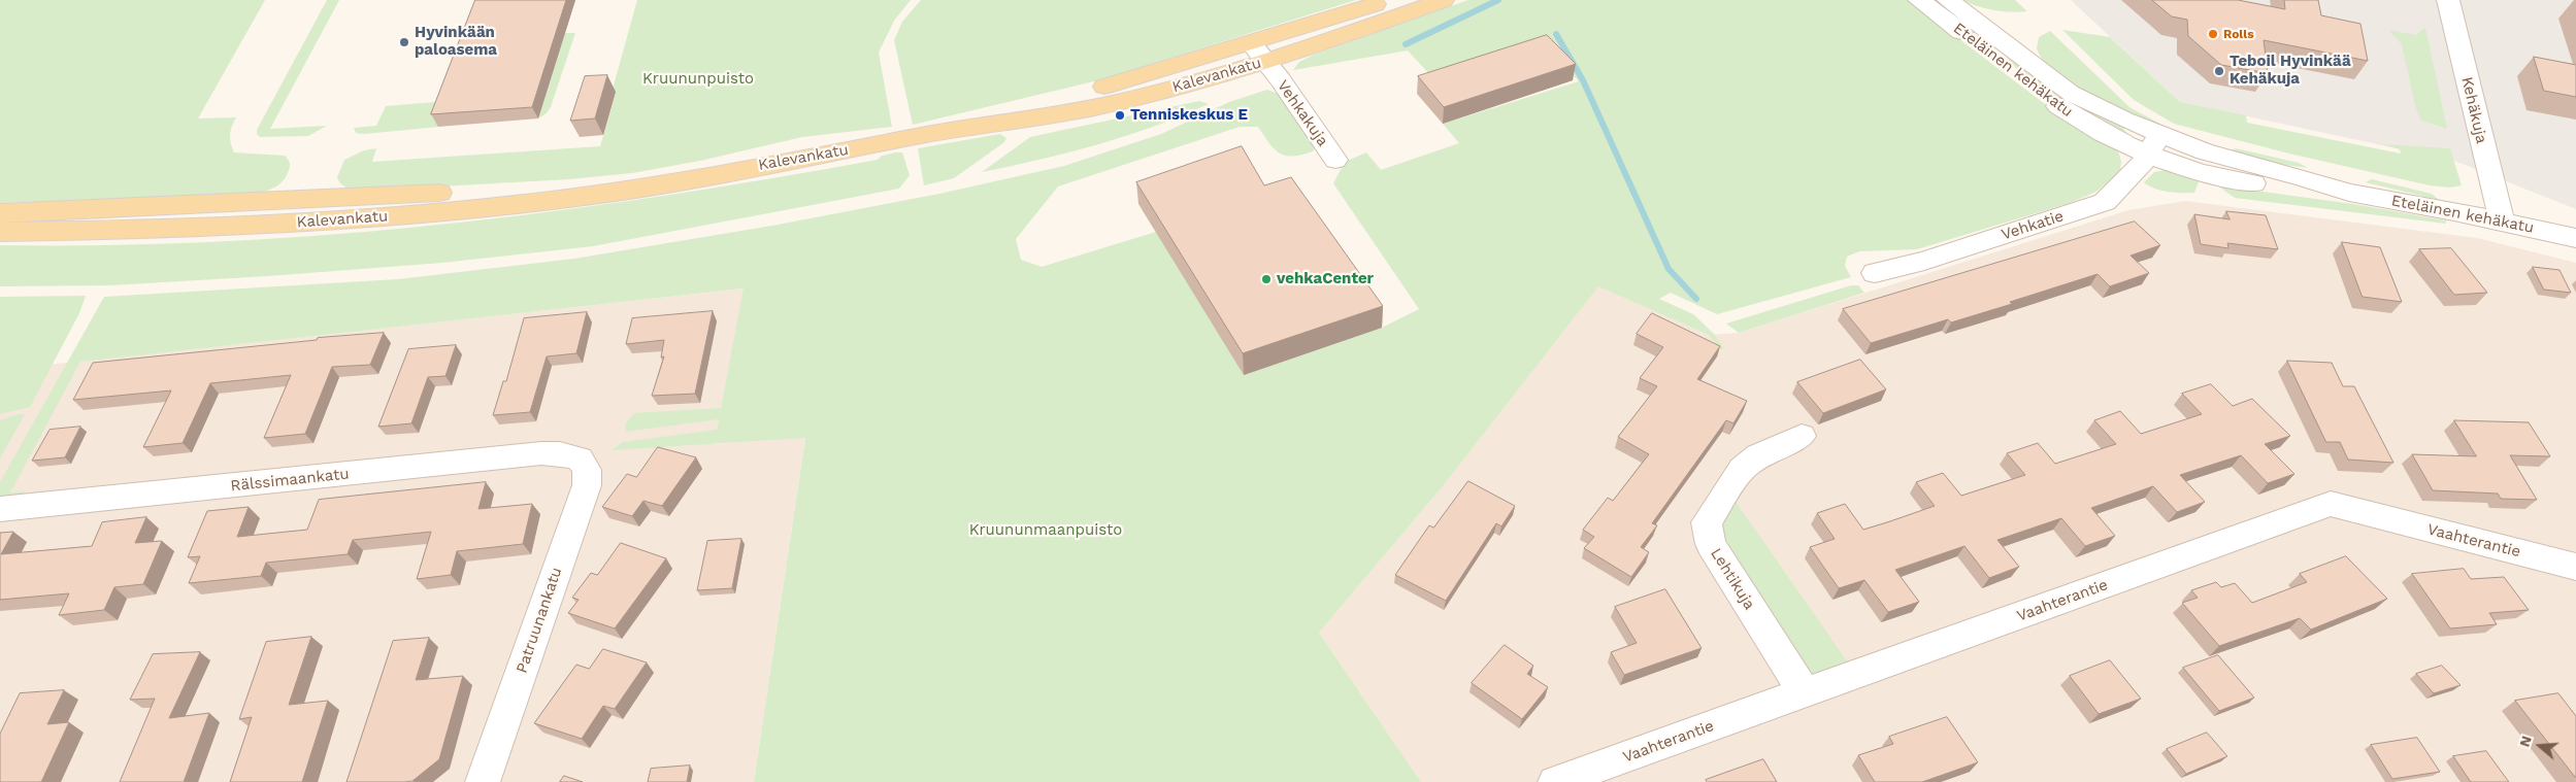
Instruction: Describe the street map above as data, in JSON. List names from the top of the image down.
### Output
{
  "streets": {
    "main road": ["Kalevankatu"],
    "street": [
      "Eteläinen kehäkatu",
      "Kehäkuja",
      "Vehkakuja",
      "Vehkatie",
      "Rälssimaankatu",
      "Vaahterantie",
      "Lehtikuja",
      "Patruunankatu"
    ]
  },
  "crossings": [
    ["Eteläinen kehäkatu", "Kehäkuja"],
    ["Eteläinen kehäkatu", "Vehkatie"],
    ["Kalevankatu", "Vehkakuja"],
    ["Rälssimaankatu", "Patruunankatu"],
    ["Vaahterantie", "Lehtikuja"]
  ],
  "parks": ["Kruununpuisto", "Kruununmaanpuisto"],
  "places": [
    "Rolls",
    "Hyvinkään paloasema",
    "Teboil Hyvinkää Kehäkuja",
    "Tenniskeskus E",
    "vehkaCenter"
  ],
  "north": "left"
}
